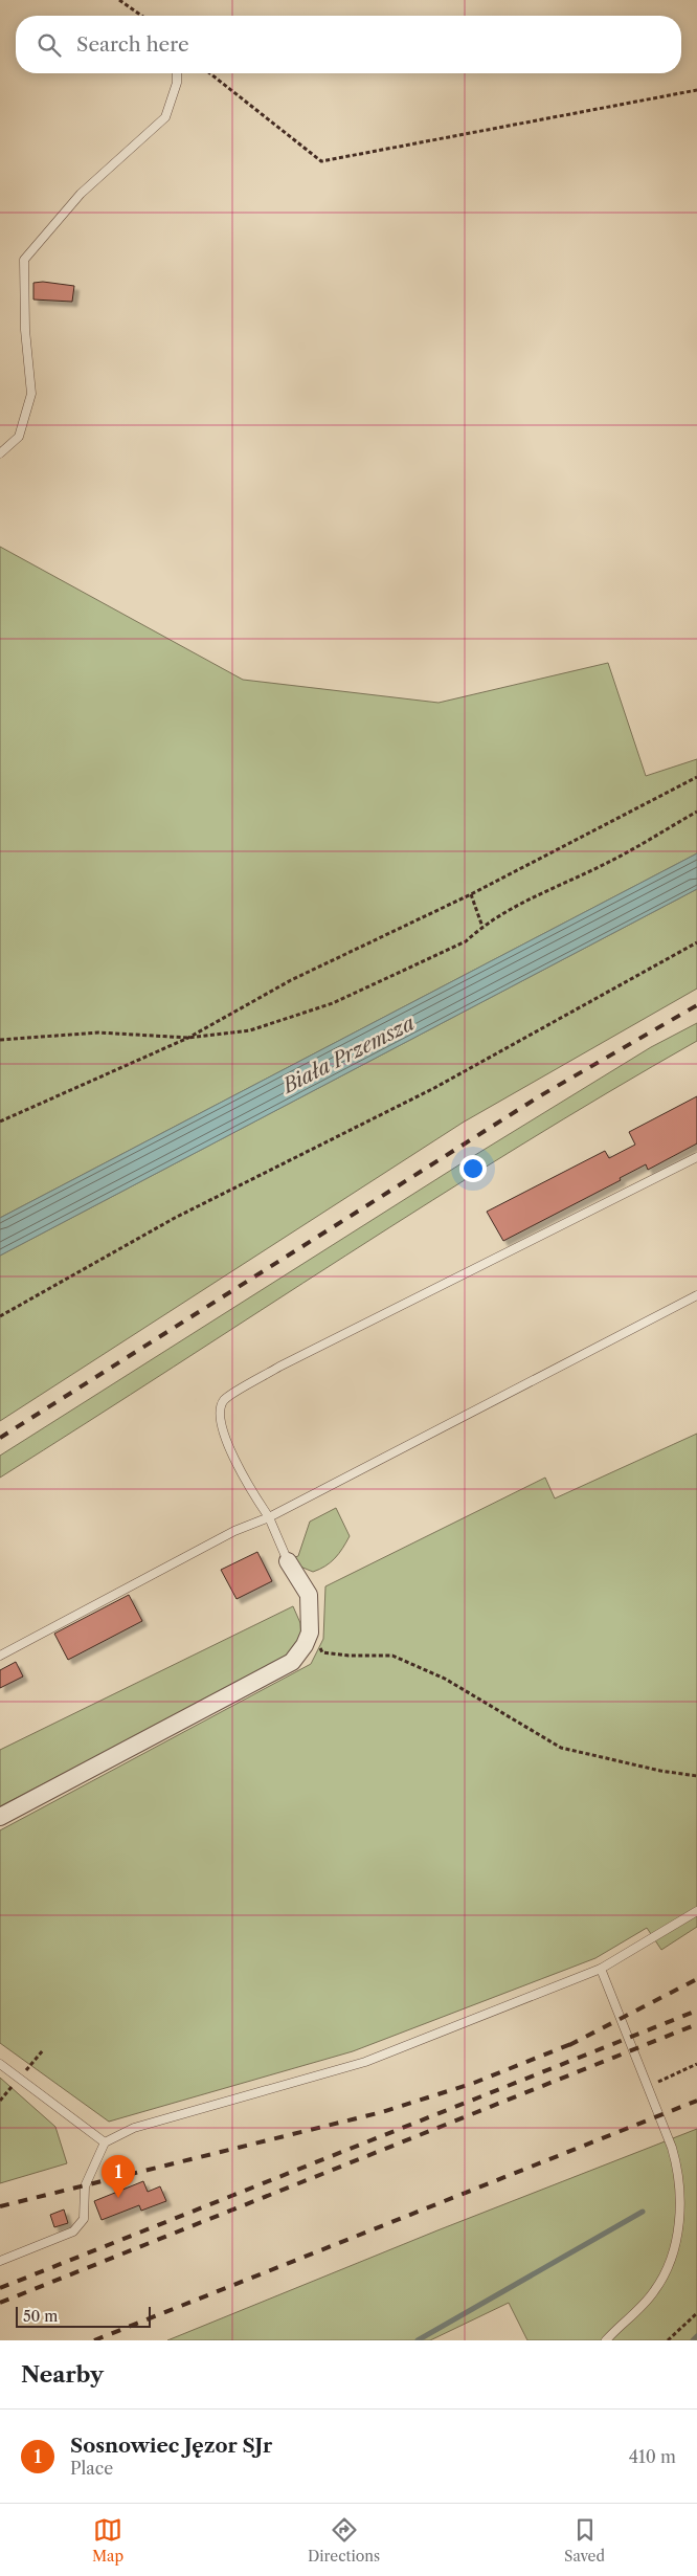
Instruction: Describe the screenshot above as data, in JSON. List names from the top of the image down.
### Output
{
  "water": ["Biała Przemsza"],
  "scale_bar": "50 m",
  "page": {
    "search": "Search here",
    "pins": "1",
    "scale": "50 m",
    "heading": "Nearby",
    "list": [
      {
        "mark": "1",
        "name": "Sosnowiec Jęzor SJr",
        "note": "Place",
        "value": "410 m"
      }
    ],
    "nav": ["Map", "Directions", "Saved"]
  }
}
